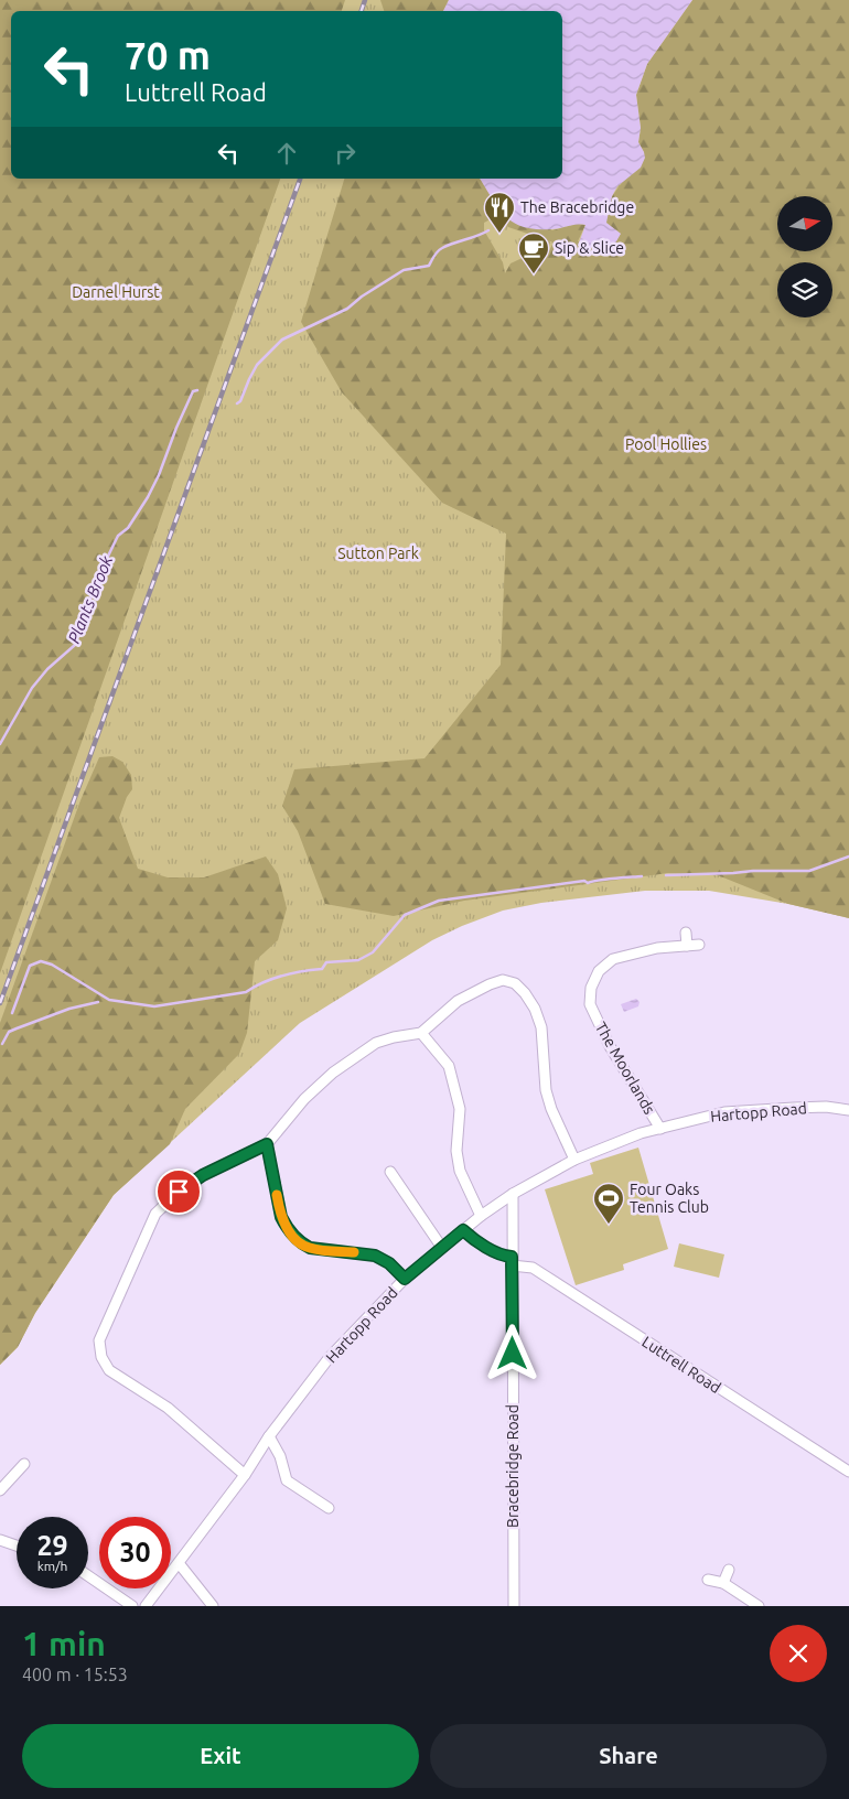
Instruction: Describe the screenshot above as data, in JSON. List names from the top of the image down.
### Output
{
  "streets": {
    "street": [
      "The Moorlands",
      "Hartopp Road",
      "Luttrell Road",
      "Bracebridge Road"
    ]
  },
  "crossings": [
    ["The Moorlands", "Hartopp Road"],
    ["Hartopp Road", "Luttrell Road"],
    ["Hartopp Road", "Bracebridge Road"],
    ["Luttrell Road", "Bracebridge Road"]
  ],
  "water": ["Plants Brook"],
  "parks": ["Darnel Hurst", "Pool Hollies", "Sutton Park"],
  "places": {
    "restaurant": ["The Bracebridge"],
    "cafe": ["Sip & Slice"],
    "sports": ["Four Oaks Tennis Club"]
  },
  "north": "right",
  "page": {
    "turn": ["70 m", "Luttrell Road"],
    "speed": "29 km/h",
    "limit": "30",
    "heading": ["1 min", "400 m · 15:53"],
    "buttons": ["Exit", "Share"]
  }
}
